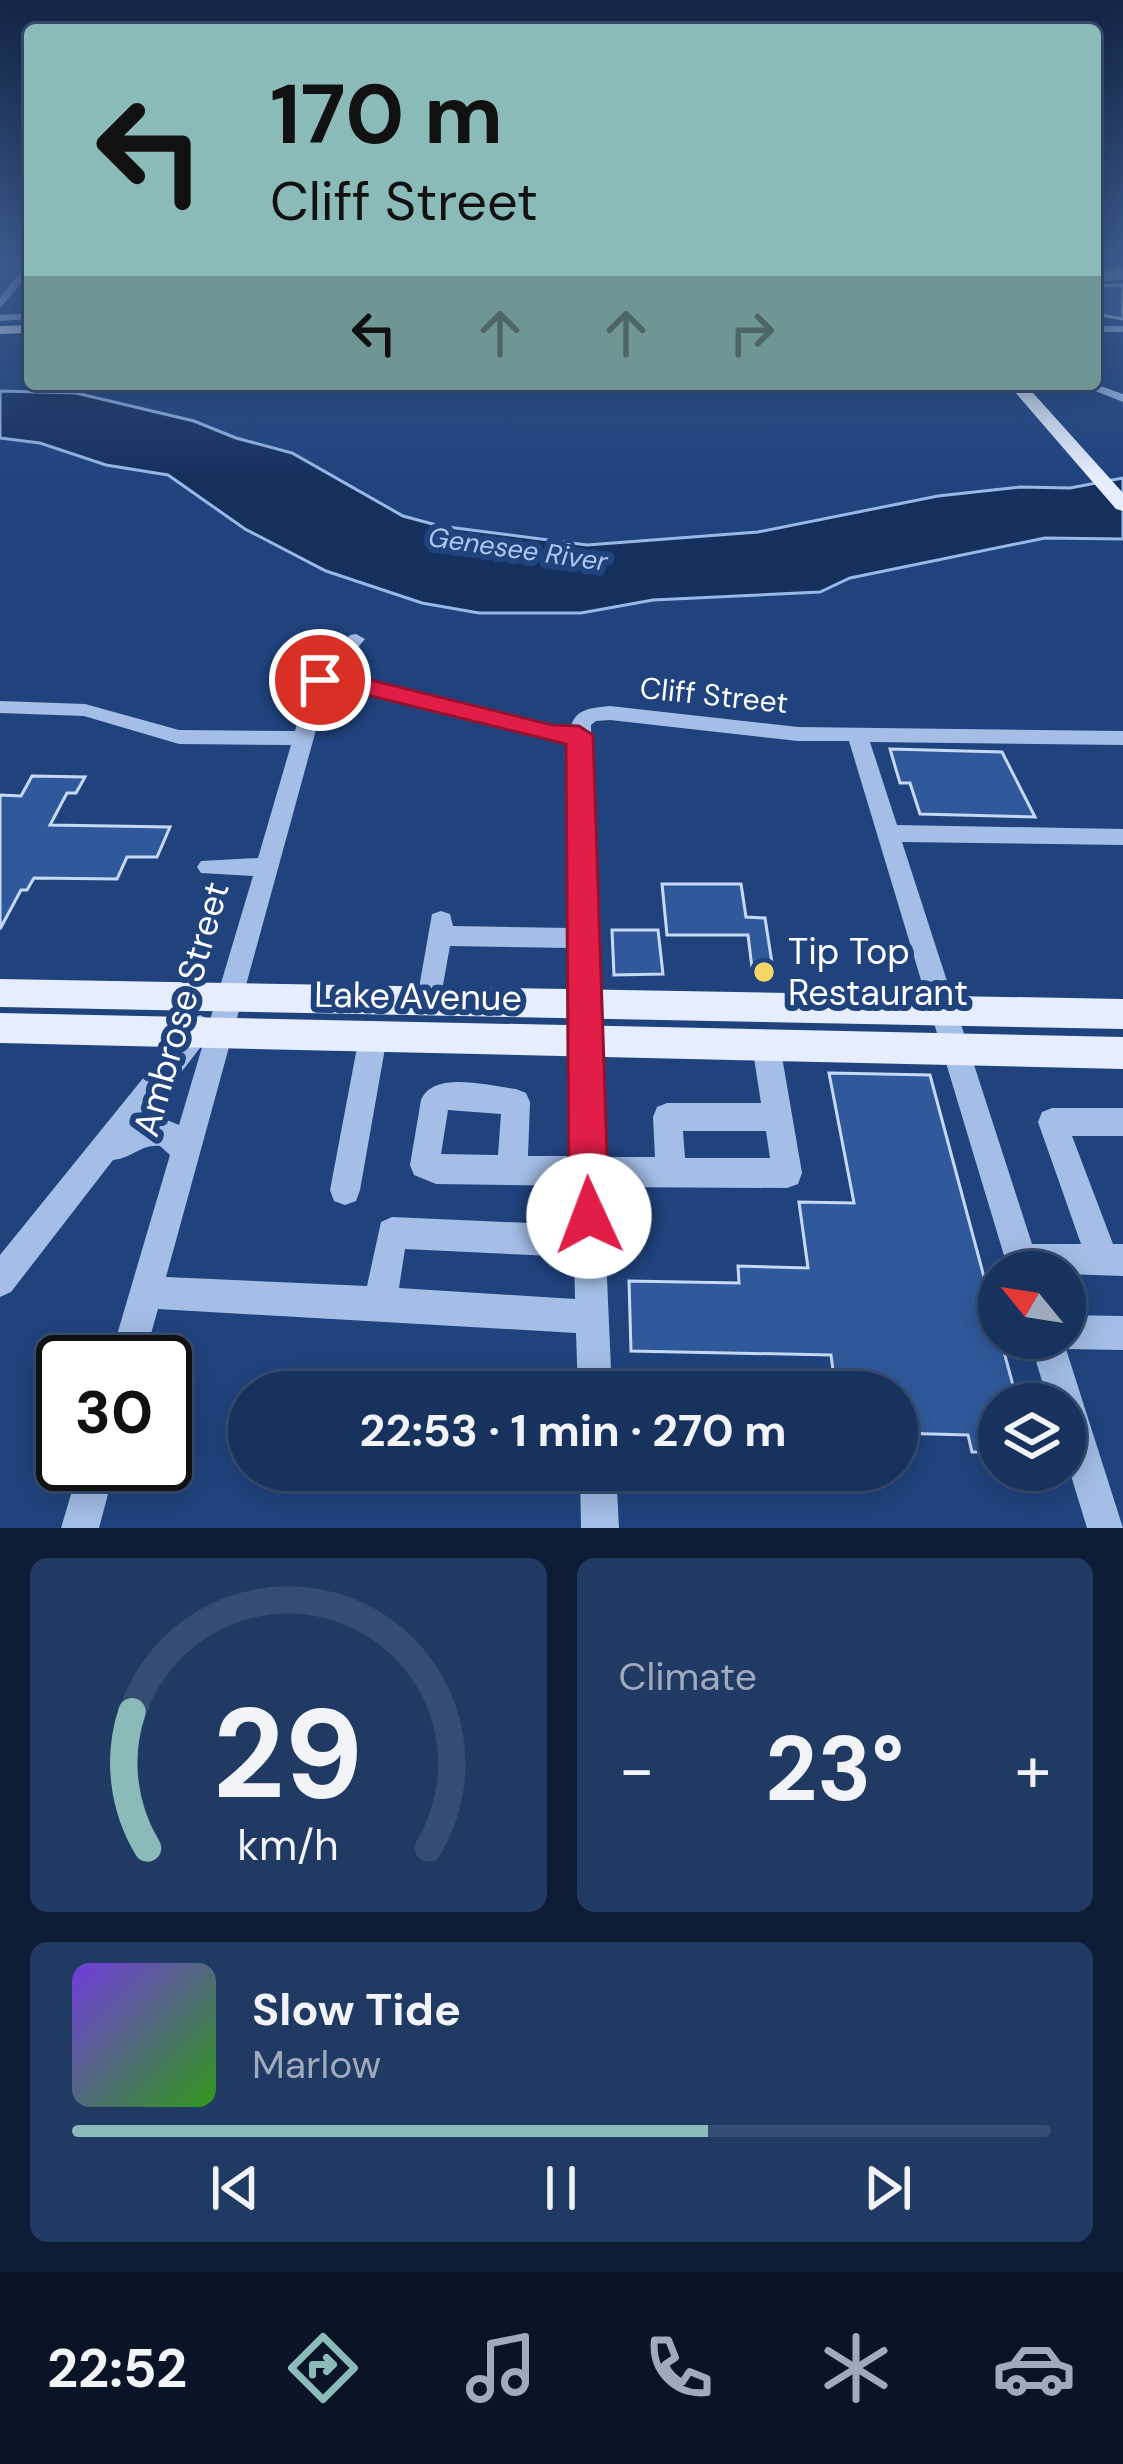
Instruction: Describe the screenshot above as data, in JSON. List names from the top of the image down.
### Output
{
  "streets": {
    "main road": ["Lake Avenue"],
    "street": ["Cliff Street", "Ambrose Street"]
  },
  "crossings": [
    ["Lake Avenue", "Ambrose Street"]
  ],
  "water": ["Genesee River"],
  "places": ["Tip Top Restaurant"],
  "north": "top left",
  "page": {
    "turn": ["170 m", "Cliff Street"],
    "limit": "30",
    "trip": "22:53 · 1 min · 270 m",
    "tile": "Climate",
    "heat": ["−", "23°", "+"],
    "song": ["Slow Tide", "Marlow"],
    "tabs": "22:52",
    "gauge": ["29", "km/h"]
  }
}
